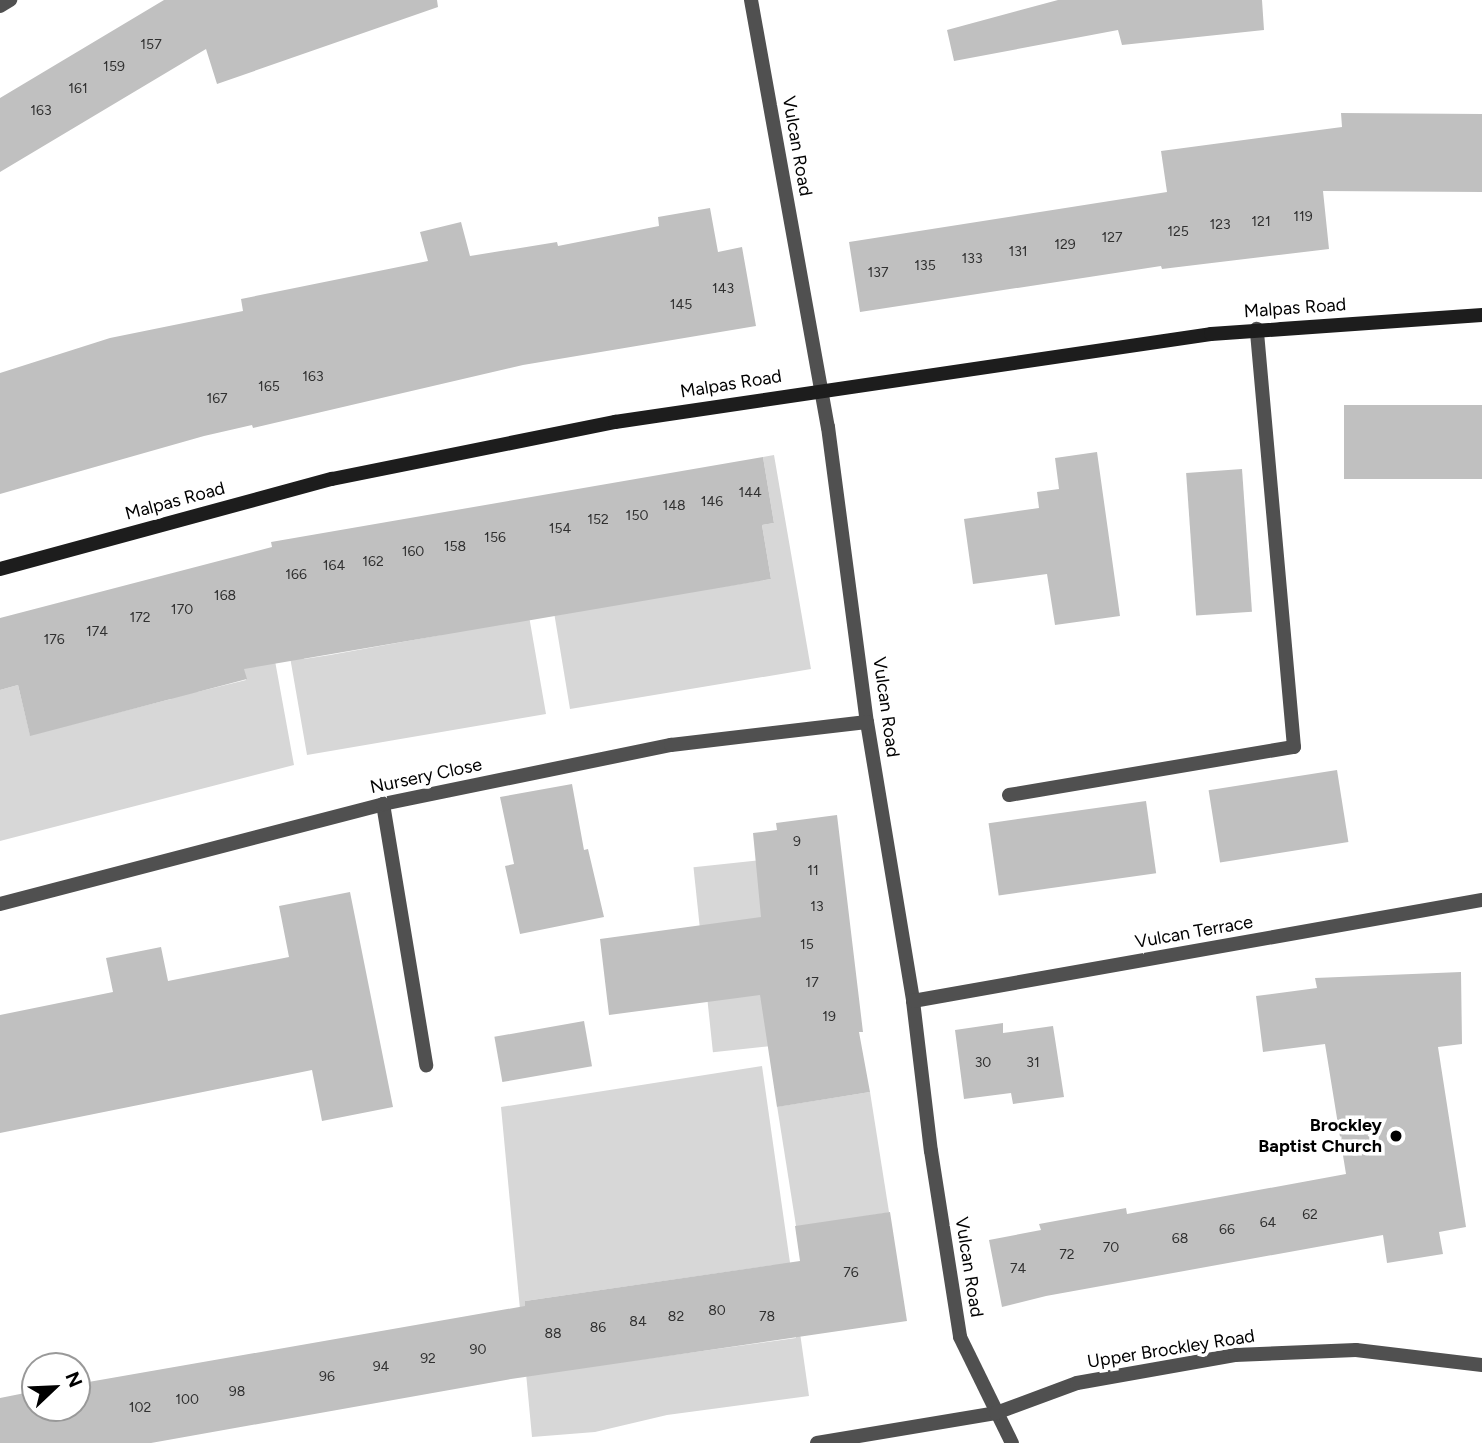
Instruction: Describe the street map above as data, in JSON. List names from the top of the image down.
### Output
{
  "streets": {
    "main road": ["Malpas Road"],
    "street": [
      "Vulcan Road",
      "Nursery Close",
      "Vulcan Terrace",
      "Upper Brockley Road"
    ]
  },
  "crossings": [
    ["Vulcan Road", "Malpas Road"],
    ["Vulcan Road", "Nursery Close"],
    ["Vulcan Road", "Vulcan Terrace"],
    ["Vulcan Road", "Upper Brockley Road"]
  ],
  "places": ["Brockley Baptist Church"],
  "house_numbers": [
    "157",
    "159",
    "161",
    "163",
    "119",
    "121",
    "123",
    "125",
    "127",
    "129",
    "131",
    "133",
    "135",
    "137",
    "143",
    "145",
    "163",
    "165",
    "167",
    "144",
    "146",
    "148",
    "150",
    "152",
    "154",
    "156",
    "158",
    "160",
    "162",
    "164",
    "166",
    "168",
    "170",
    "172",
    "174",
    "176",
    "9",
    "11",
    "13",
    "15",
    "17",
    "19",
    "30",
    "31",
    "62",
    "64",
    "66",
    "68",
    "70",
    "72",
    "74",
    "76",
    "80",
    "82",
    "78",
    "84",
    "86",
    "88",
    "90",
    "92",
    "94",
    "96",
    "98",
    "100",
    "102"
  ],
  "north": "top right"
}
